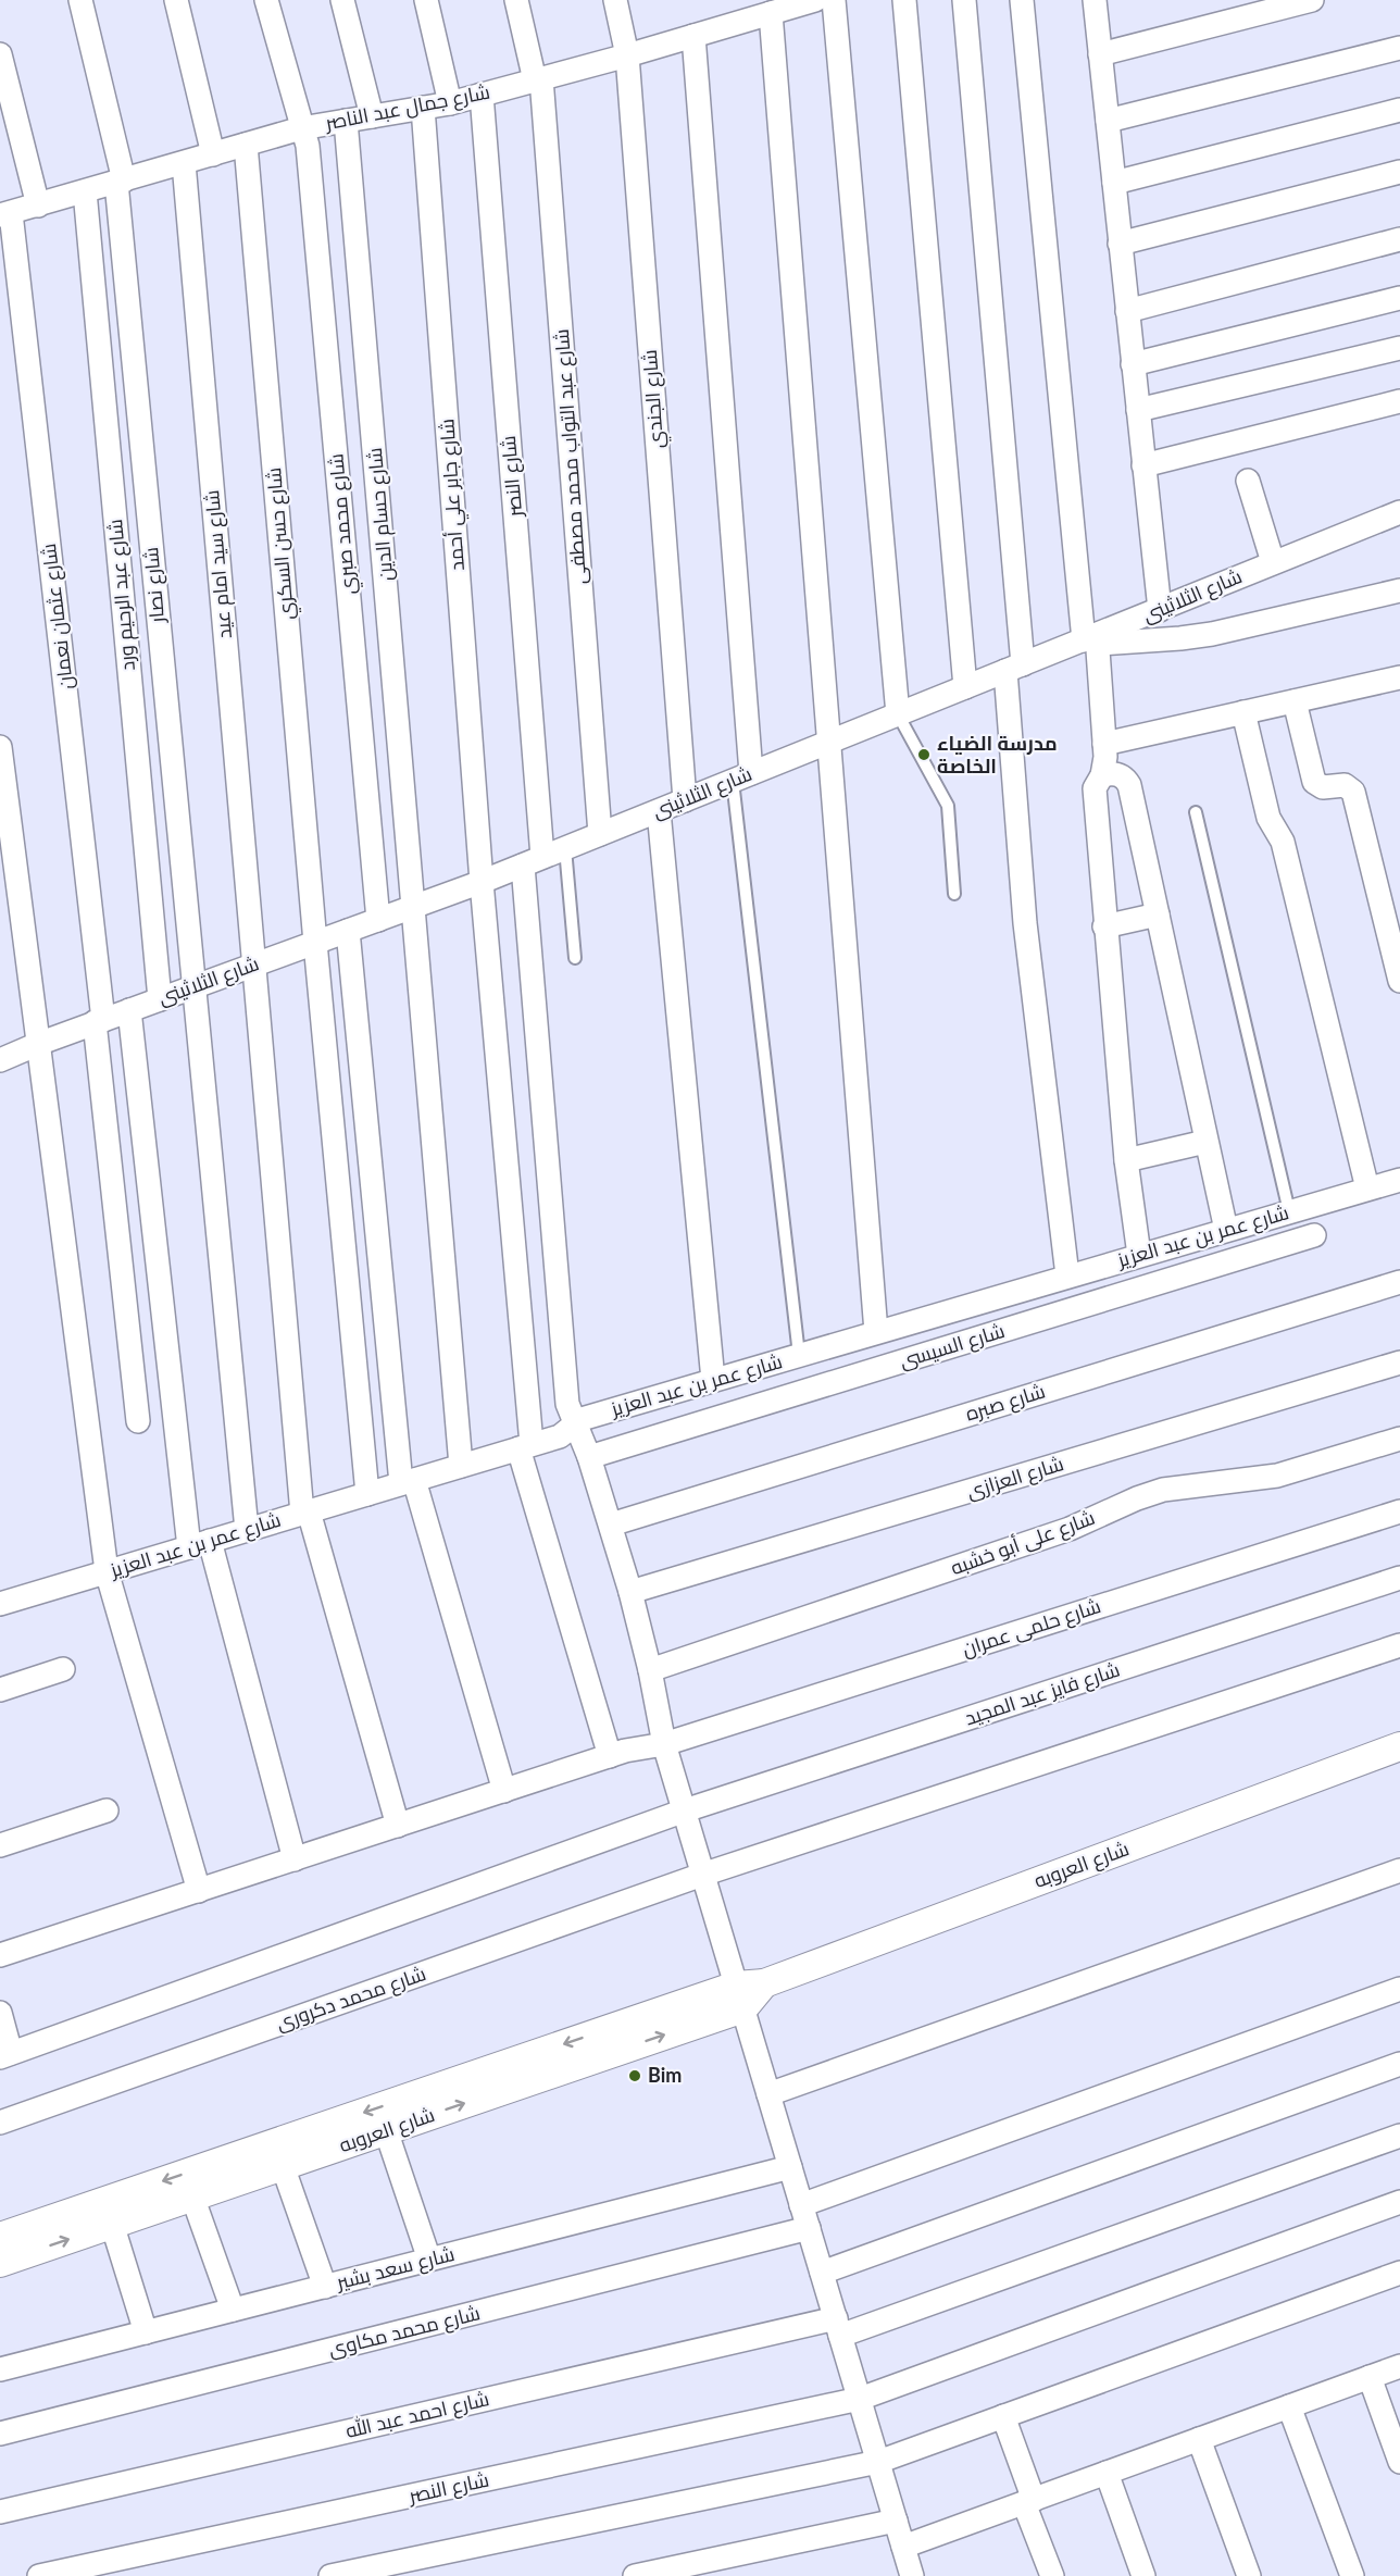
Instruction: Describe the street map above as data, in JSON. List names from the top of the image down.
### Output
{
  "streets": {
    "street": [
      "شارع جمال عبد الناصر",
      "شارع الجندي",
      "شارع عبد التواب محمد مصطفى",
      "شارع النصر",
      "شارع جابر علي أحمد",
      "شارع حسام الدين",
      "شارع محمد صبري",
      "شارع حسن السكري",
      "شارع سيد امام عيد",
      "شارع نصار",
      "شارع عبد الرحيم ورد",
      "شارع الثلاثينى",
      "شارع عثمان نعمان",
      "شارع عمر بن عبد العزيز",
      "شارع السيسى",
      "شارع صبره",
      "شارع العزازى",
      "شارع على أبو خشبه",
      "شارع حلمى عمران",
      "شارع فايز عبد المجيد",
      "شارع العروبه",
      "شارع محمد دكرورى",
      "شارع سعد بشير",
      "شارع محمد مكاوى",
      "شارع احمد عبد الله"
    ]
  },
  "crossings": [
    ["شارع جمال عبد الناصر", "شارع الجندي"],
    ["شارع جمال عبد الناصر", "شارع عبد التواب محمد مصطفى"],
    ["شارع جمال عبد الناصر", "شارع النصر"],
    ["شارع جمال عبد الناصر", "شارع جابر علي أحمد"],
    ["شارع جمال عبد الناصر", "شارع حسام الدين"],
    ["شارع جمال عبد الناصر", "شارع محمد صبري"],
    ["شارع جمال عبد الناصر", "شارع حسن السكري"],
    ["شارع جمال عبد الناصر", "شارع سيد امام عيد"],
    ["شارع جمال عبد الناصر", "شارع نصار"],
    ["شارع جمال عبد الناصر", "شارع عبد الرحيم ورد"],
    ["شارع جمال عبد الناصر", "شارع عثمان نعمان"],
    ["شارع الجندي", "شارع الثلاثينى"],
    ["شارع عبد التواب محمد مصطفى", "شارع الثلاثينى"],
    ["شارع النصر", "شارع الثلاثينى"],
    ["شارع النصر", "شارع عمر بن عبد العزيز"],
    ["شارع النصر", "شارع السيسى"],
    ["شارع النصر", "شارع صبره"],
    ["شارع النصر", "شارع العزازى"],
    ["شارع النصر", "شارع على أبو خشبه"],
    ["شارع النصر", "شارع حلمى عمران"],
    ["شارع النصر", "شارع فايز عبد المجيد"],
    ["شارع النصر", "شارع العروبه"],
    ["شارع النصر", "شارع محمد دكرورى"],
    ["شارع النصر", "شارع سعد بشير"],
    ["شارع النصر", "شارع محمد مكاوى"],
    ["شارع النصر", "شارع احمد عبد الله"],
    ["شارع جابر علي أحمد", "شارع الثلاثينى"],
    ["شارع جابر علي أحمد", "شارع عمر بن عبد العزيز"],
    ["شارع جابر علي أحمد", "شارع حلمى عمران"],
    ["شارع حسام الدين", "شارع الثلاثينى"],
    ["شارع حسام الدين", "شارع عمر بن عبد العزيز"],
    ["شارع محمد صبري", "شارع الثلاثينى"],
    ["شارع حسن السكري", "شارع الثلاثينى"],
    ["شارع حسن السكري", "شارع عمر بن عبد العزيز"],
    ["شارع سيد امام عيد", "شارع الثلاثينى"],
    ["شارع سيد امام عيد", "شارع عمر بن عبد العزيز"],
    ["شارع سيد امام عيد", "شارع حلمى عمران"],
    ["شارع نصار", "شارع الثلاثينى"],
    ["شارع نصار", "شارع عمر بن عبد العزيز"],
    ["شارع عبد الرحيم ورد", "شارع الثلاثينى"],
    ["شارع الثلاثينى", "شارع عثمان نعمان"]
  ],
  "places": ["مدرسة الضياء الخاصة", "Bim"]
}
